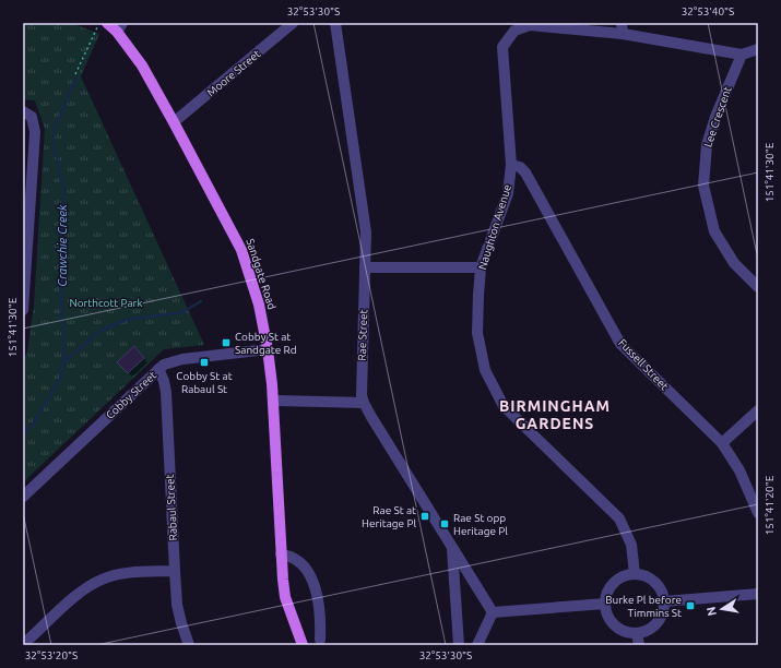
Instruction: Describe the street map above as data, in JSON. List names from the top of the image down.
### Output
{
  "streets": {
    "main road": ["Sandgate Road"],
    "street": [
      "Moore Street",
      "Lee Crescent",
      "Naughton Avenue",
      "Rae Street",
      "Fussell Street",
      "Cobby Street",
      "Rabaul Street"
    ]
  },
  "crossings": [
    ["Moore Street", "Sandgate Road"],
    ["Lee Crescent", "Naughton Avenue"],
    ["Naughton Avenue", "Fussell Street"],
    ["Sandgate Road", "Cobby Street"],
    ["Cobby Street", "Rabaul Street"]
  ],
  "districts": ["BIRMINGHAM GARDENS"],
  "water": ["Crawchie Creek"],
  "parks": ["Northcott Park"],
  "places": {
    "transit": [
      "Cobby St at Sandgate Rd",
      "Cobby St at Rabaul St",
      "Rae St at Heritage Pl",
      "Rae St opp Heritage Pl",
      "Burke Pl before Timmins St"
    ]
  },
  "north": "left",
  "coordinates": [
    "32°53'30\"S",
    "32°53'40\"S",
    "151°41'30\"E",
    "151°41'20\"E",
    "32°53'20\"S"
  ]
}
